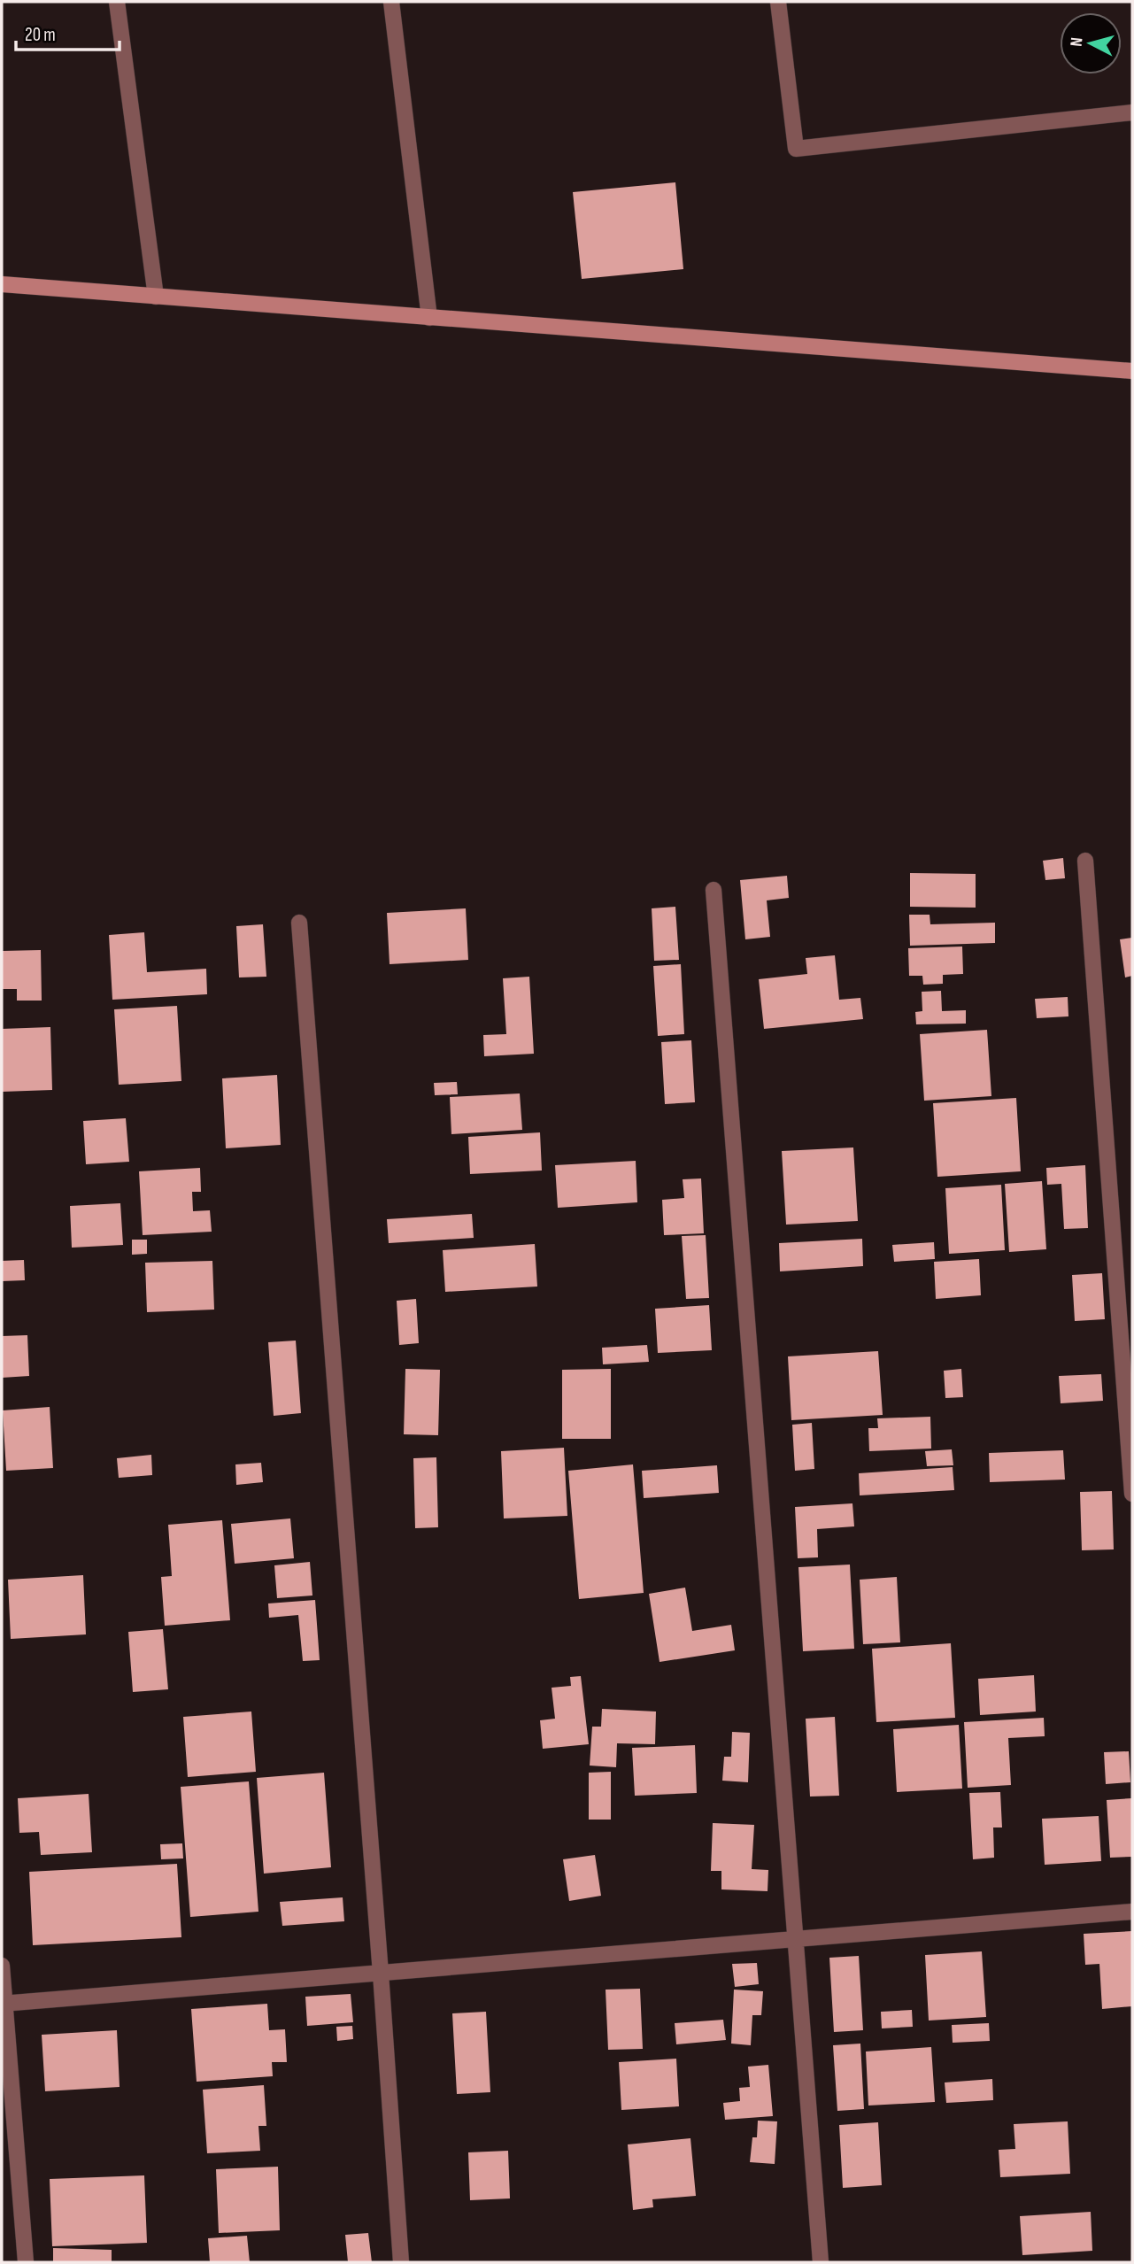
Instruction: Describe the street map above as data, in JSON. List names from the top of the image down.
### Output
{
  "scale_bar": "20 m",
  "north": "left"
}
